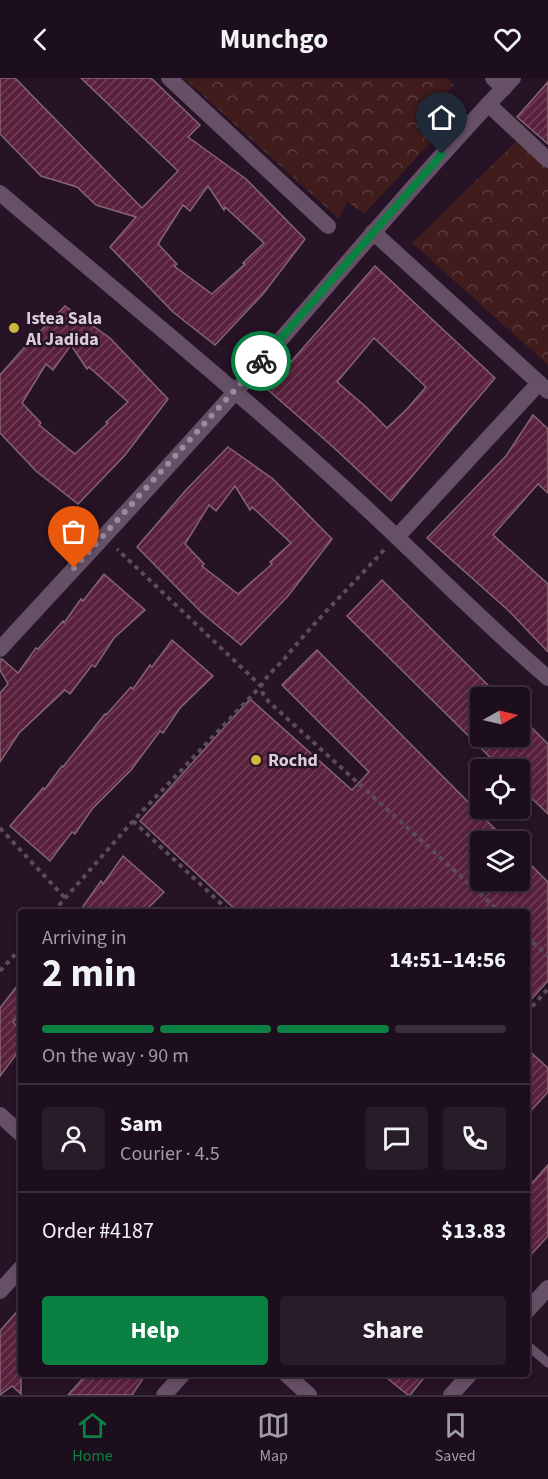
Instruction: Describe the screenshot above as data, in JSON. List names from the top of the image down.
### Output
{
  "places": ["Istea Sala Al Jadida", "Rochd"],
  "north": "right",
  "page": {
    "header": "Munchgo",
    "heading": ["2 min", "Arriving in", "14:51–14:56"],
    "panel": [
      "Sam",
      "Courier · 4.5",
      "Order #4187",
      "$13.83"
    ],
    "bar": "On the way · 90 m",
    "buttons": ["Help", "Share"],
    "tabs": ["Home", "Map", "Saved"]
  }
}
